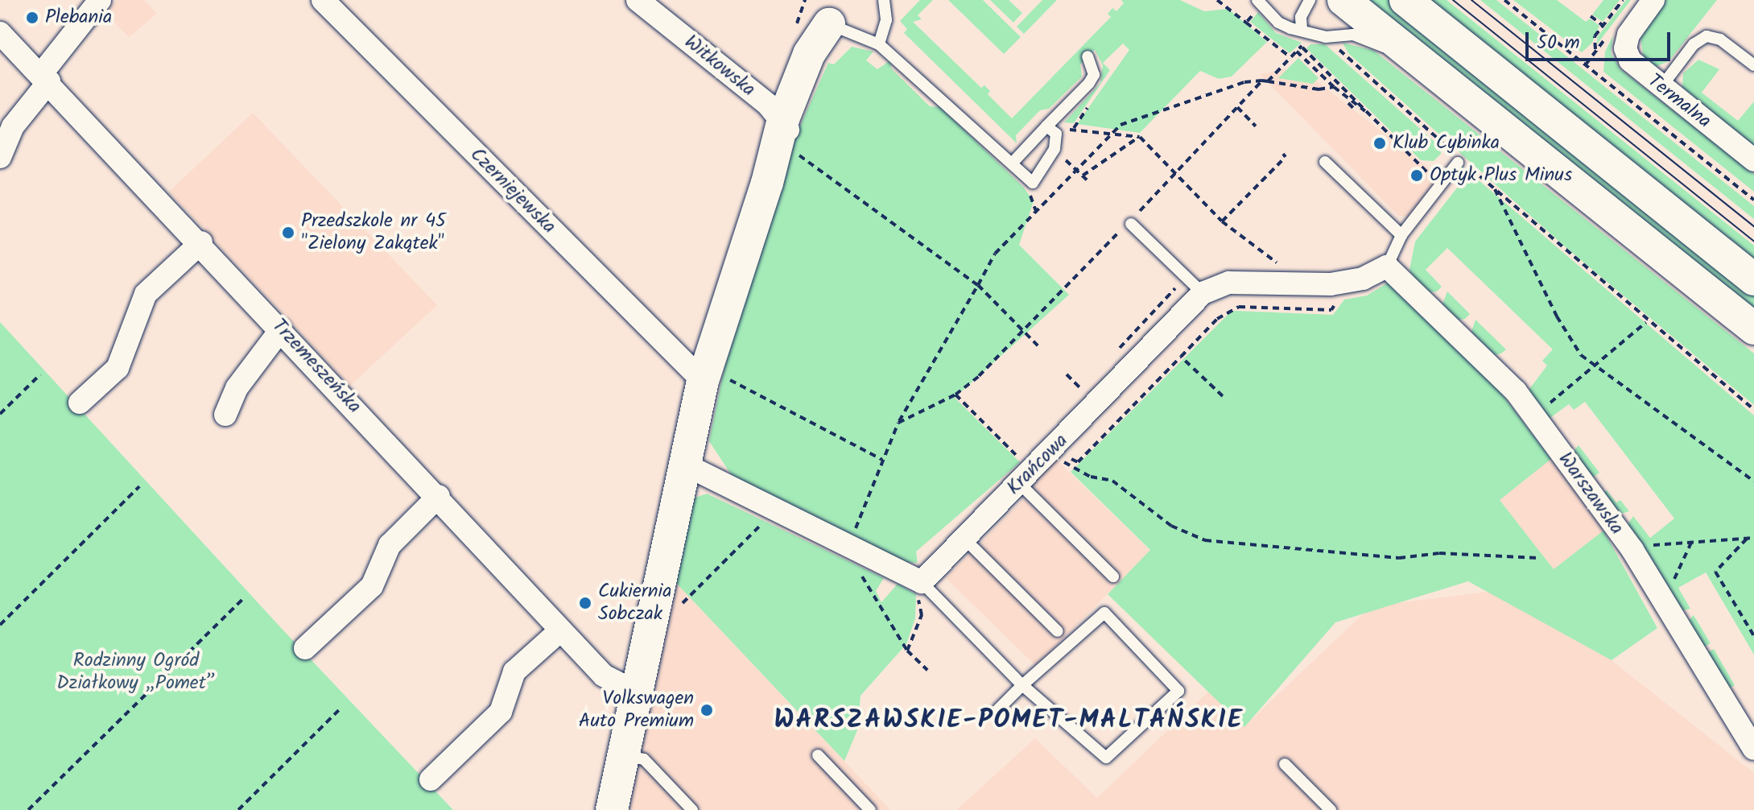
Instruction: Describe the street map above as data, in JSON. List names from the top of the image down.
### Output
{
  "streets": {
    "street": [
      "Witkowska",
      "Termalna",
      "Czerniejewska",
      "Trzemeszeńska",
      "Krańcowa",
      "Warszawska"
    ]
  },
  "crossings": [
    ["Krańcowa", "Warszawska"]
  ],
  "districts": ["WARSZAWSKIE-POMET-MALTAŃSKIE"],
  "parks": ["Rodzinny Ogród Działkowy „Pomet”"],
  "places": [
    "Plebania",
    "Klub Cybinka",
    "Optyk Plus Minus",
    "Przedszkole nr 45 \"Zielony Zakątek\"",
    "Cukiernia Sobczak",
    "Volkswagen Auto Premium"
  ],
  "scale_bar": "50 m"
}
